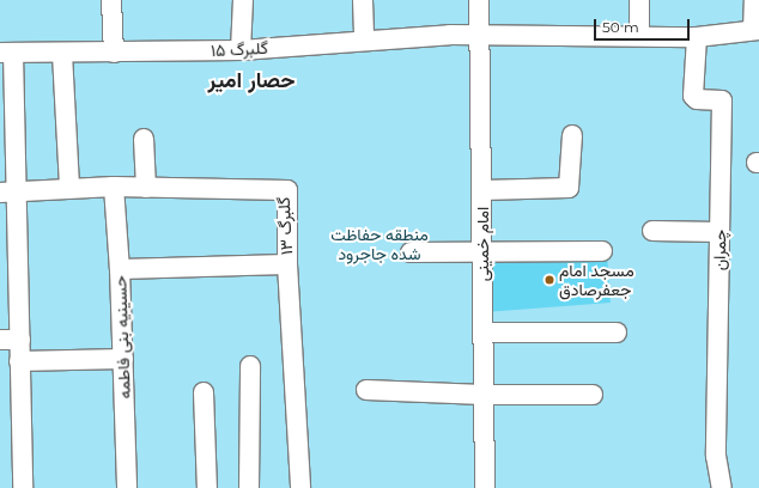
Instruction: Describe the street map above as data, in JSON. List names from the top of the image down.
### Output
{
  "streets": {
    "street": [
      "گلبرگ ۱۵",
      "گلبرگ ۱۳",
      "امام خمینی",
      "چمران",
      "حسینیه بنی فاطمه"
    ]
  },
  "crossings": [
    ["گلبرگ ۱۵", "امام خمینی"],
    ["گلبرگ ۱۵", "چمران"],
    ["گلبرگ ۱۳", "حسینیه بنی فاطمه"]
  ],
  "districts": ["حصار امیر"],
  "parks": ["منطقه حفاظت شده جاجرود"],
  "places": ["مسجد امام جعفرصادق"],
  "scale_bar": "50 m"
}
